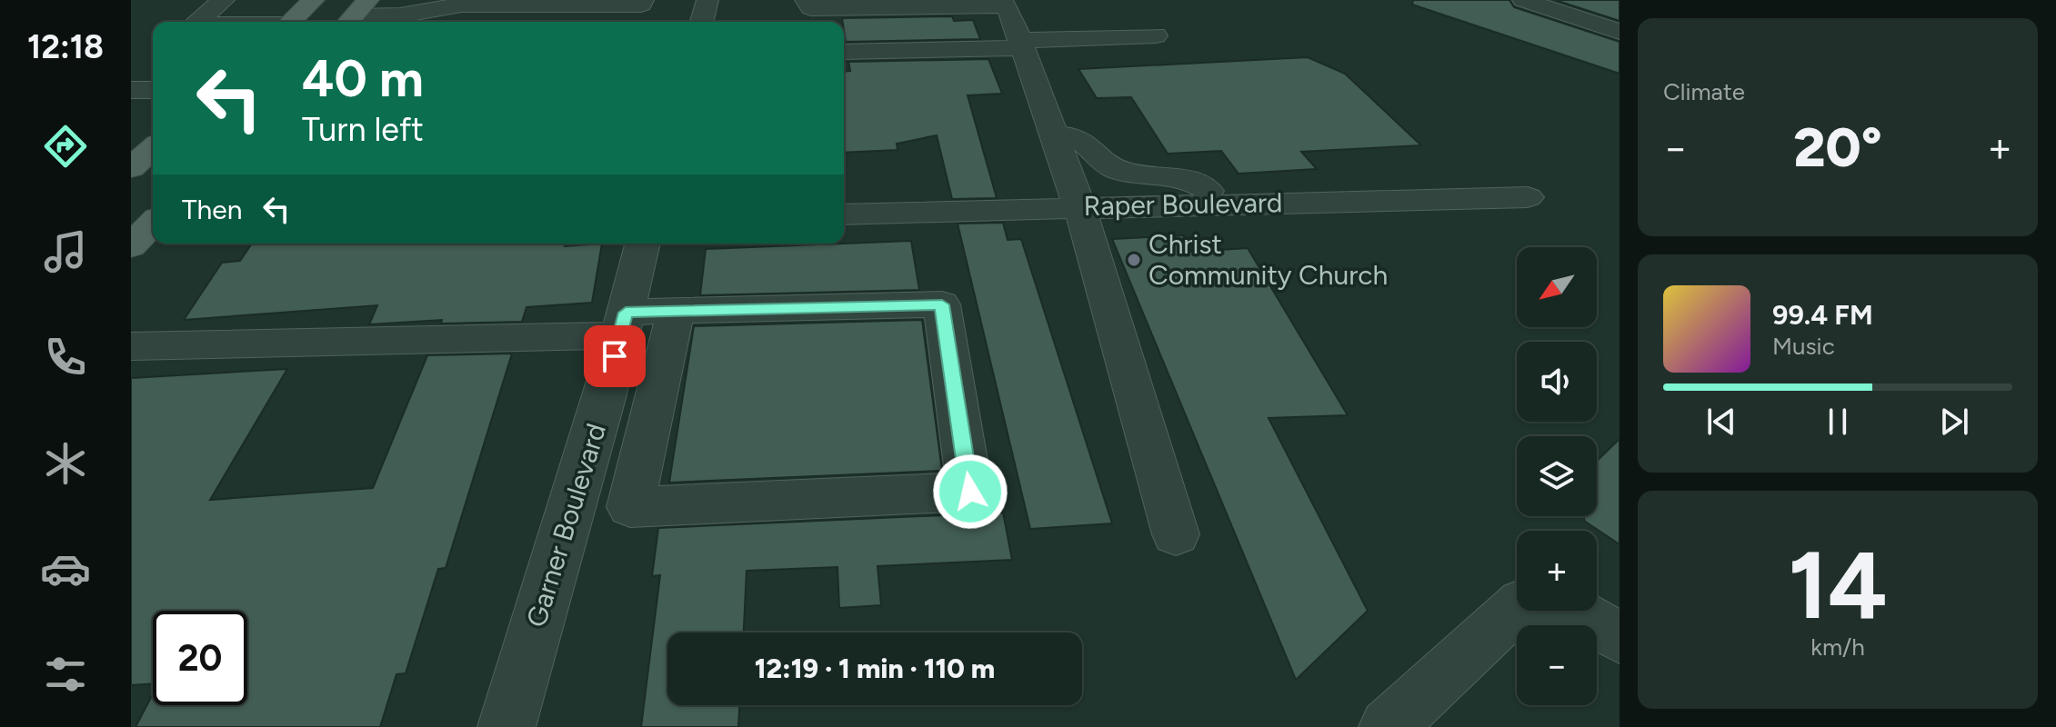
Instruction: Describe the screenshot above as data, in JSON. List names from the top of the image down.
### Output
{
  "streets": {
    "street": ["Raper Boulevard", "Garner Boulevard"]
  },
  "places": ["Christ Community Church"],
  "north": "bottom left",
  "page": {
    "tabs": "12:18",
    "tile": [
      "Climate",
      ["14", "km/h"]
    ],
    "turn": ["40 m", "Turn left"],
    "heat": ["−", "20°", "+"],
    "then": "Then",
    "map_buttons": ["+", "−"],
    "song": ["99.4 FM", "Music"],
    "limit": "20",
    "trip": "12:19 · 1 min · 110 m"
  }
}
